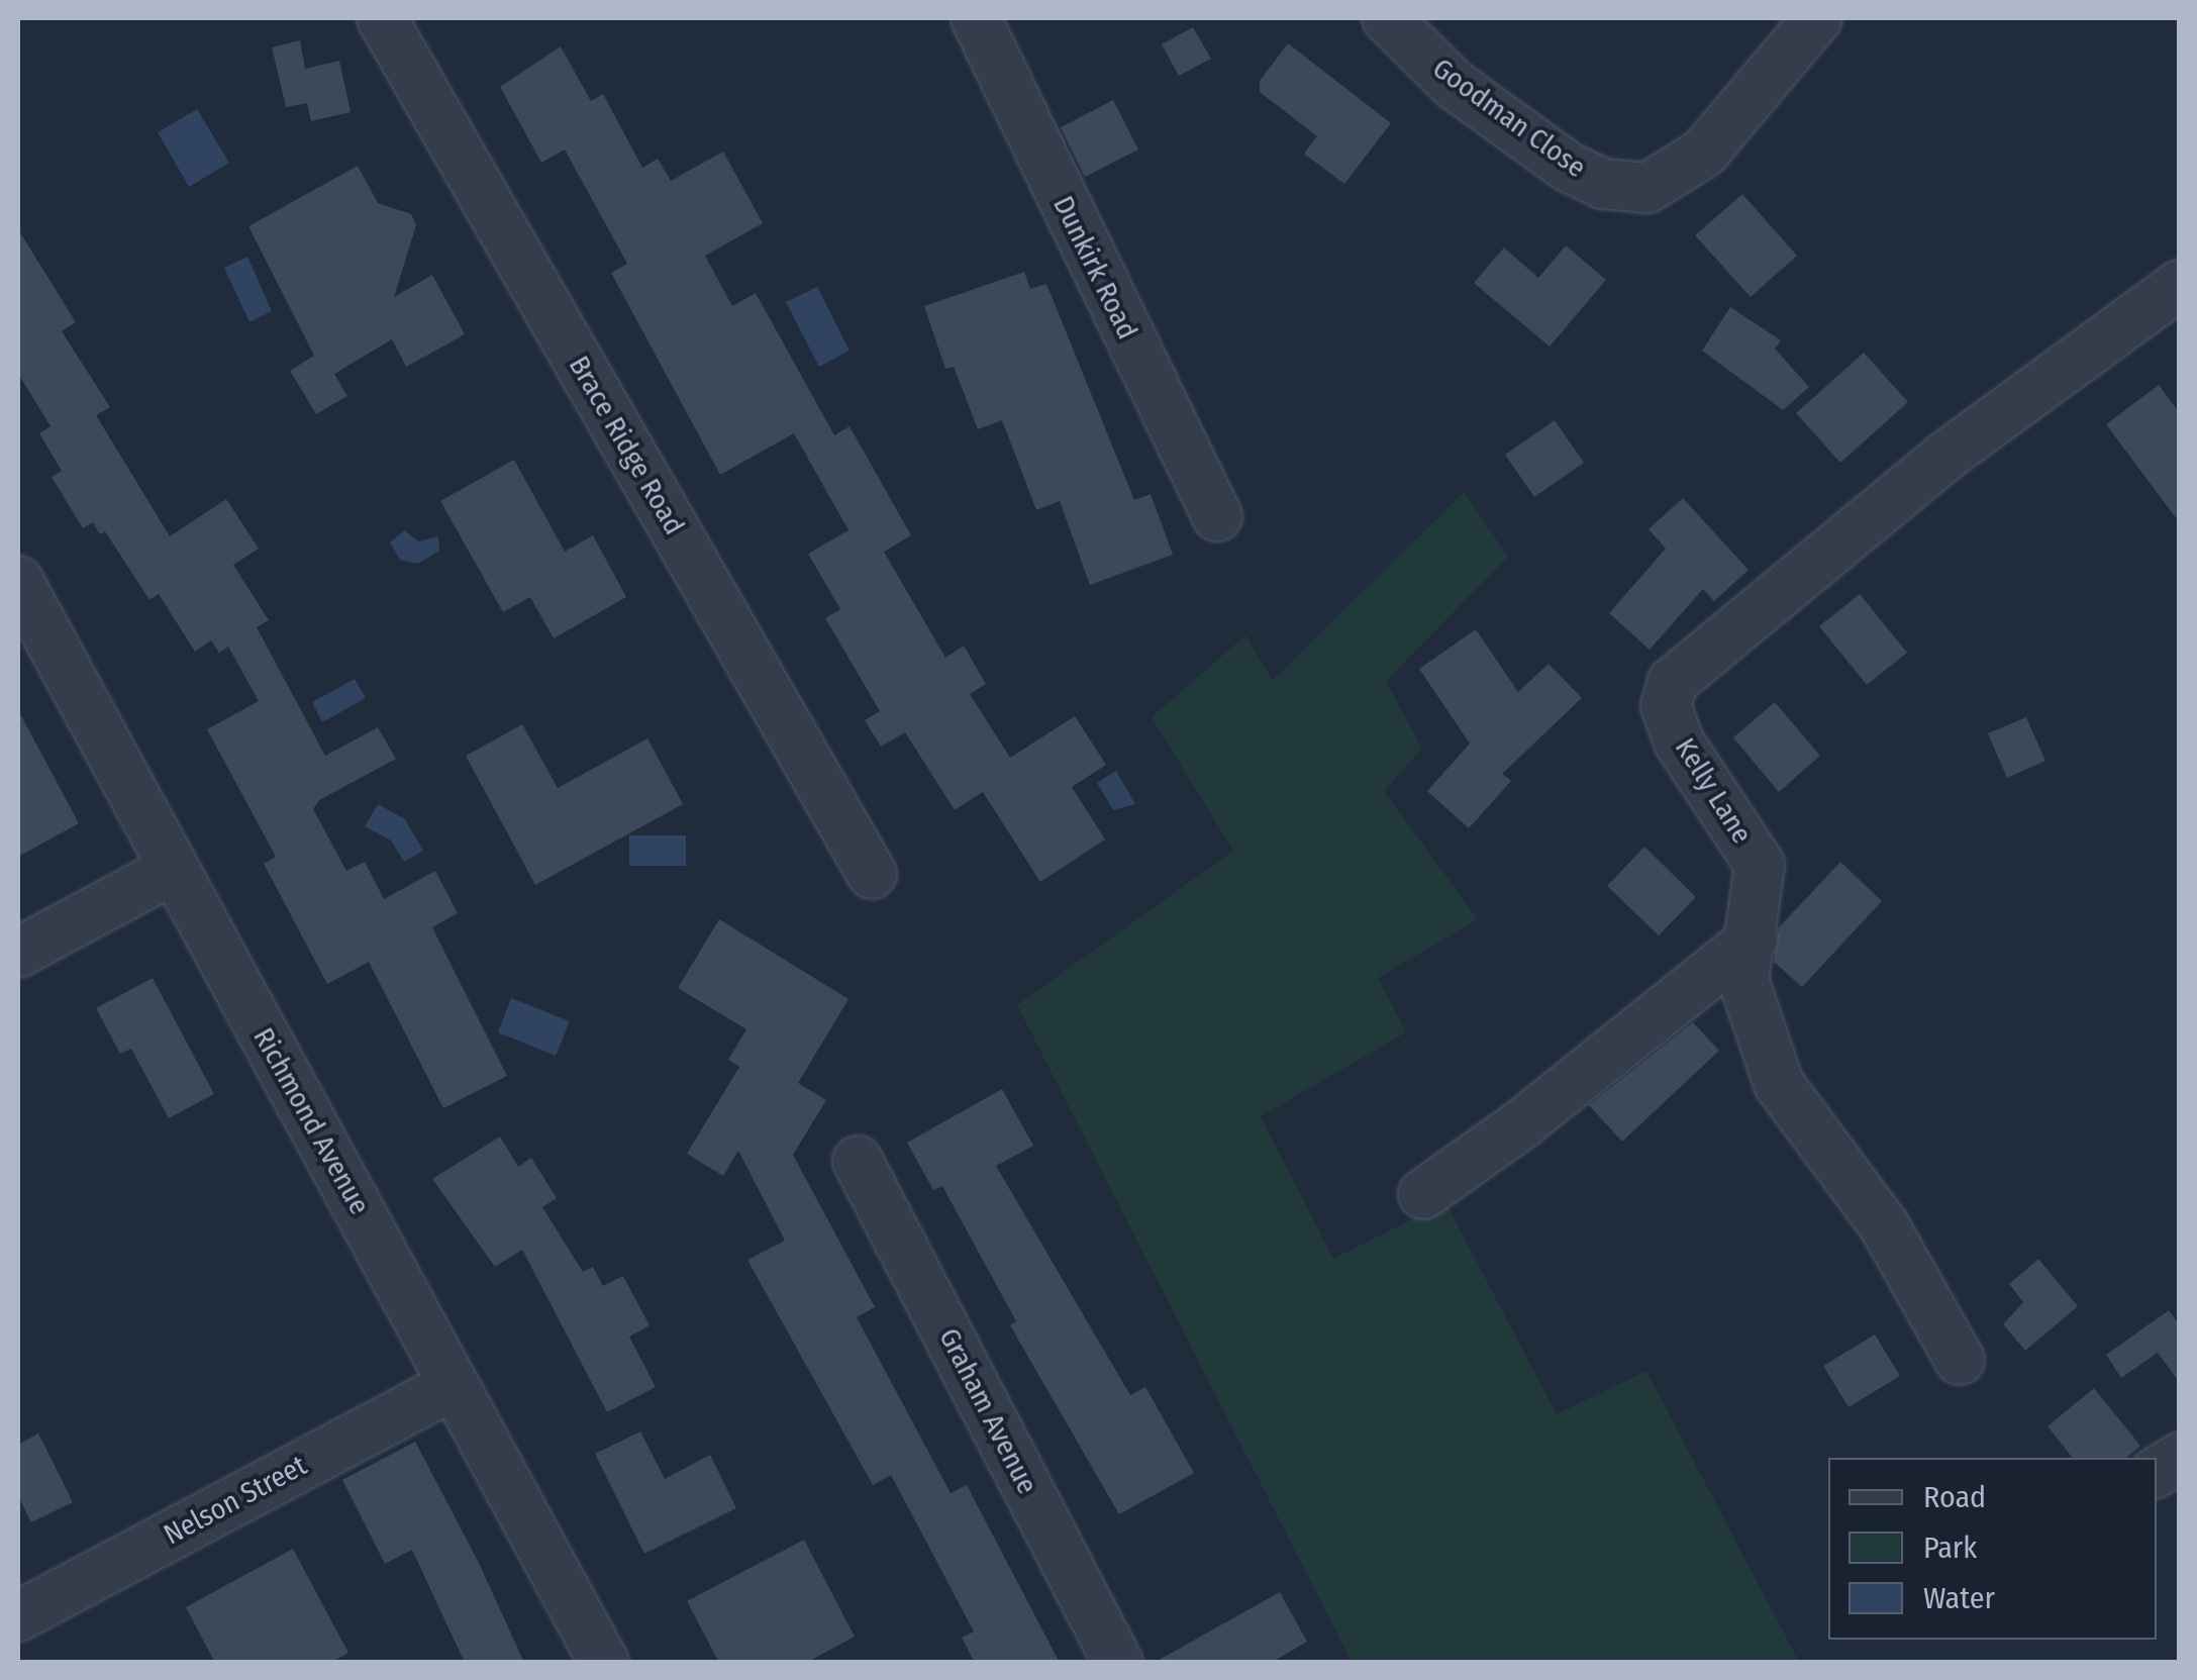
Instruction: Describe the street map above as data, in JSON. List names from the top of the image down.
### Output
{
  "streets": {
    "street": [
      "Goodman Close",
      "Dunkirk Road",
      "Brace Ridge Road",
      "Kelly Lane",
      "Richmond Avenue",
      "Graham Avenue",
      "Nelson Street"
    ]
  },
  "crossings": [
    ["Richmond Avenue", "Nelson Street"]
  ],
  "legend": ["Road", "Park", "Water"]
}
